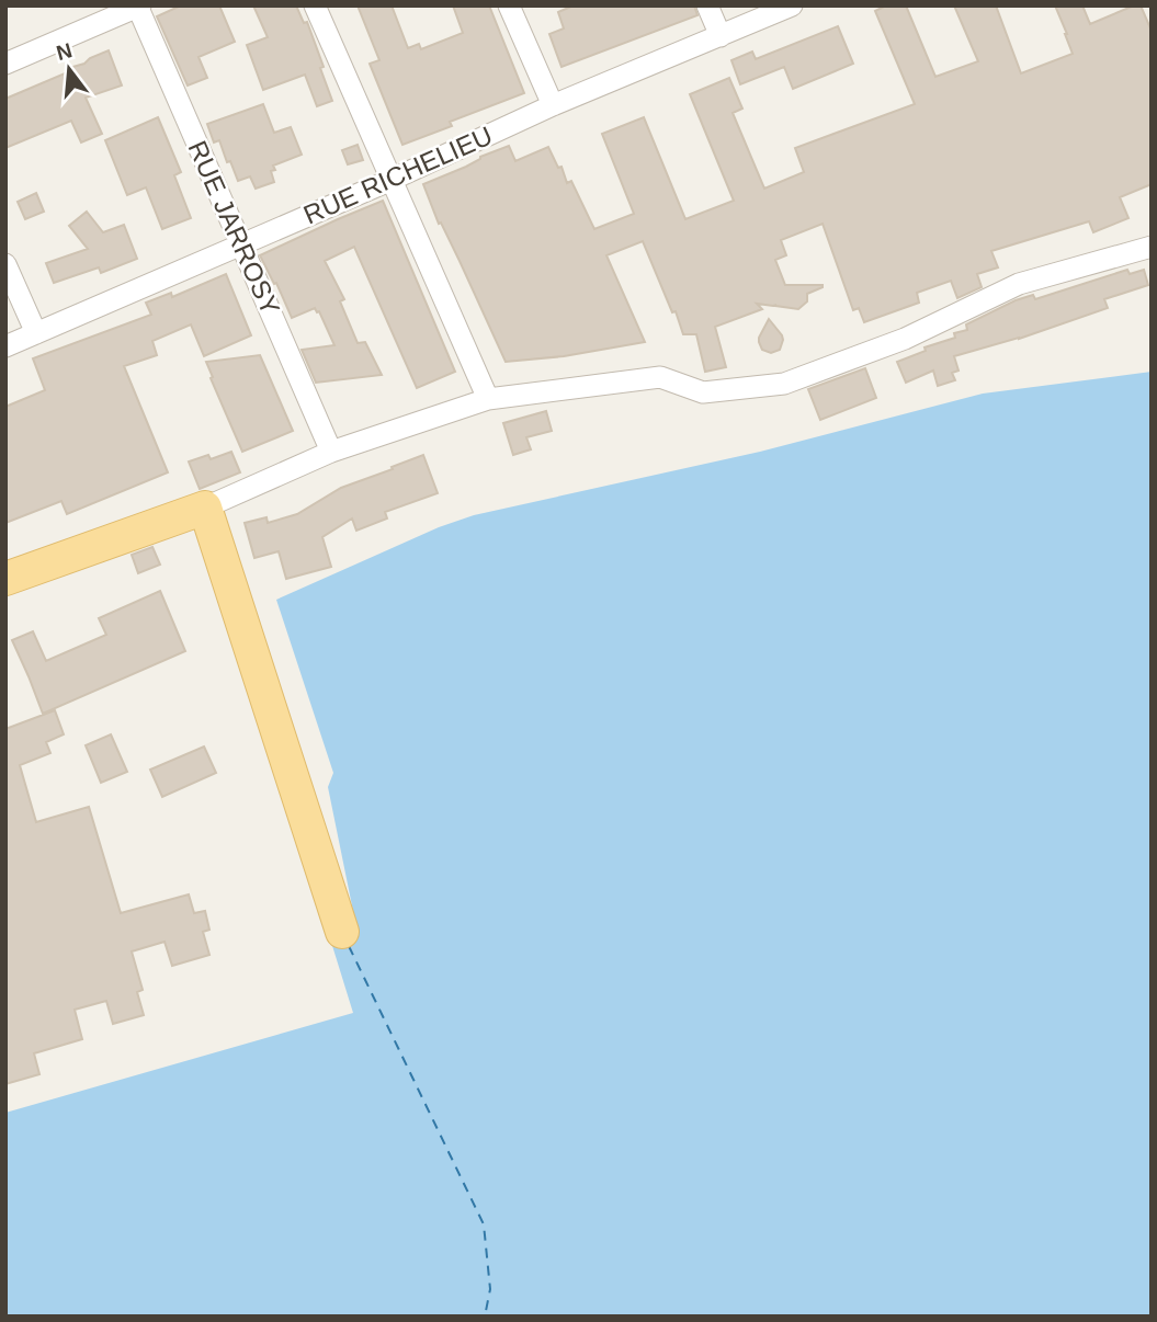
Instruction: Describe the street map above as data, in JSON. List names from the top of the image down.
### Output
{
  "streets": {
    "street": ["RUE RICHELIEU", "RUE JARROSY"]
  },
  "crossings": [
    ["RUE RICHELIEU", "RUE JARROSY"]
  ],
  "north": "top"
}
